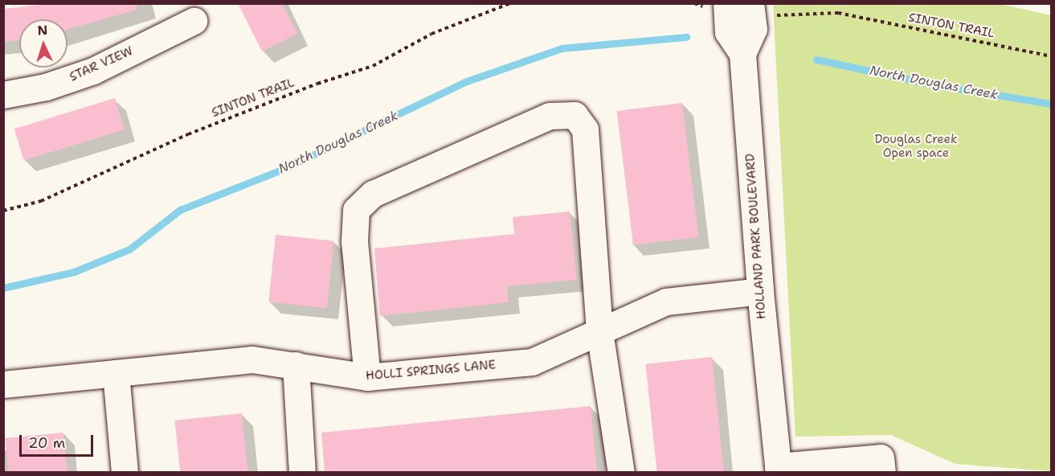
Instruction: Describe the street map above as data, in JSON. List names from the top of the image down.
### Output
{
  "streets": {
    "street": ["STAR VIEW", "HOLLAND PARK BOULEVARD", "HOLLI SPRINGS LANE"],
    "path": ["SINTON TRAIL"]
  },
  "crossings": [
    ["HOLLAND PARK BOULEVARD", "HOLLI SPRINGS LANE"]
  ],
  "water": ["North Douglas Creek"],
  "parks": ["Douglas Creek Open space"],
  "scale_bar": "20 m",
  "north": "top"
}
